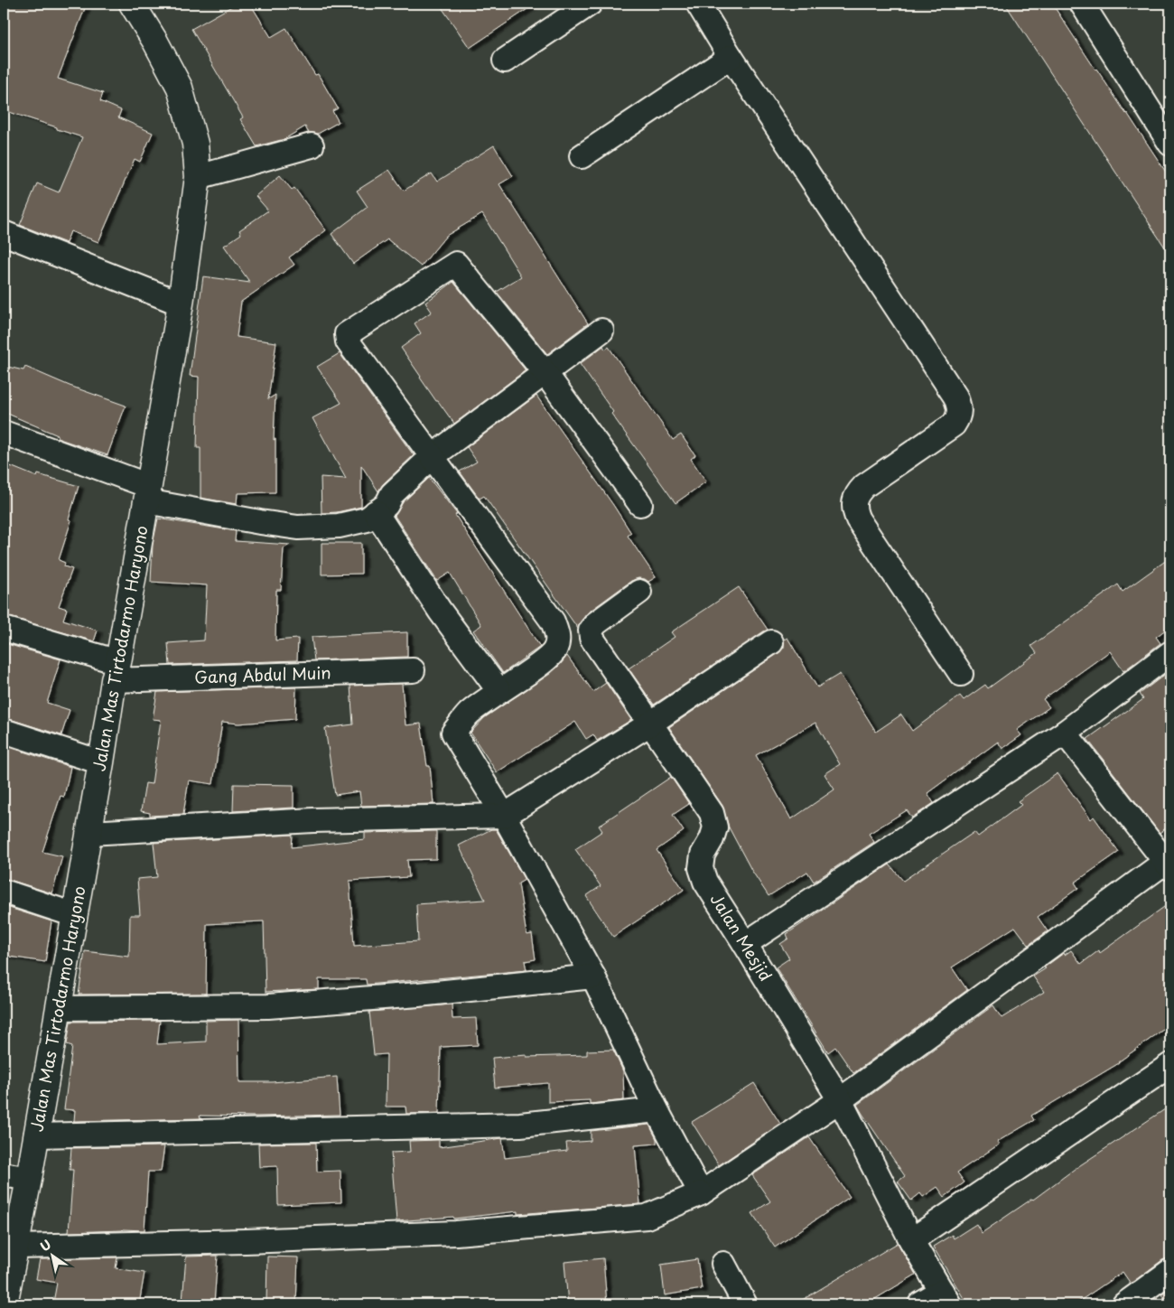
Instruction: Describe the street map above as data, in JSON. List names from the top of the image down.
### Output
{
  "streets": {
    "street": ["Jalan Mas Tirtodarmo Haryono", "Gang Abdul Muin", "Jalan Mesjid"]
  },
  "crossings": [
    ["Jalan Mas Tirtodarmo Haryono", "Gang Abdul Muin"]
  ],
  "north": "top left"
}
